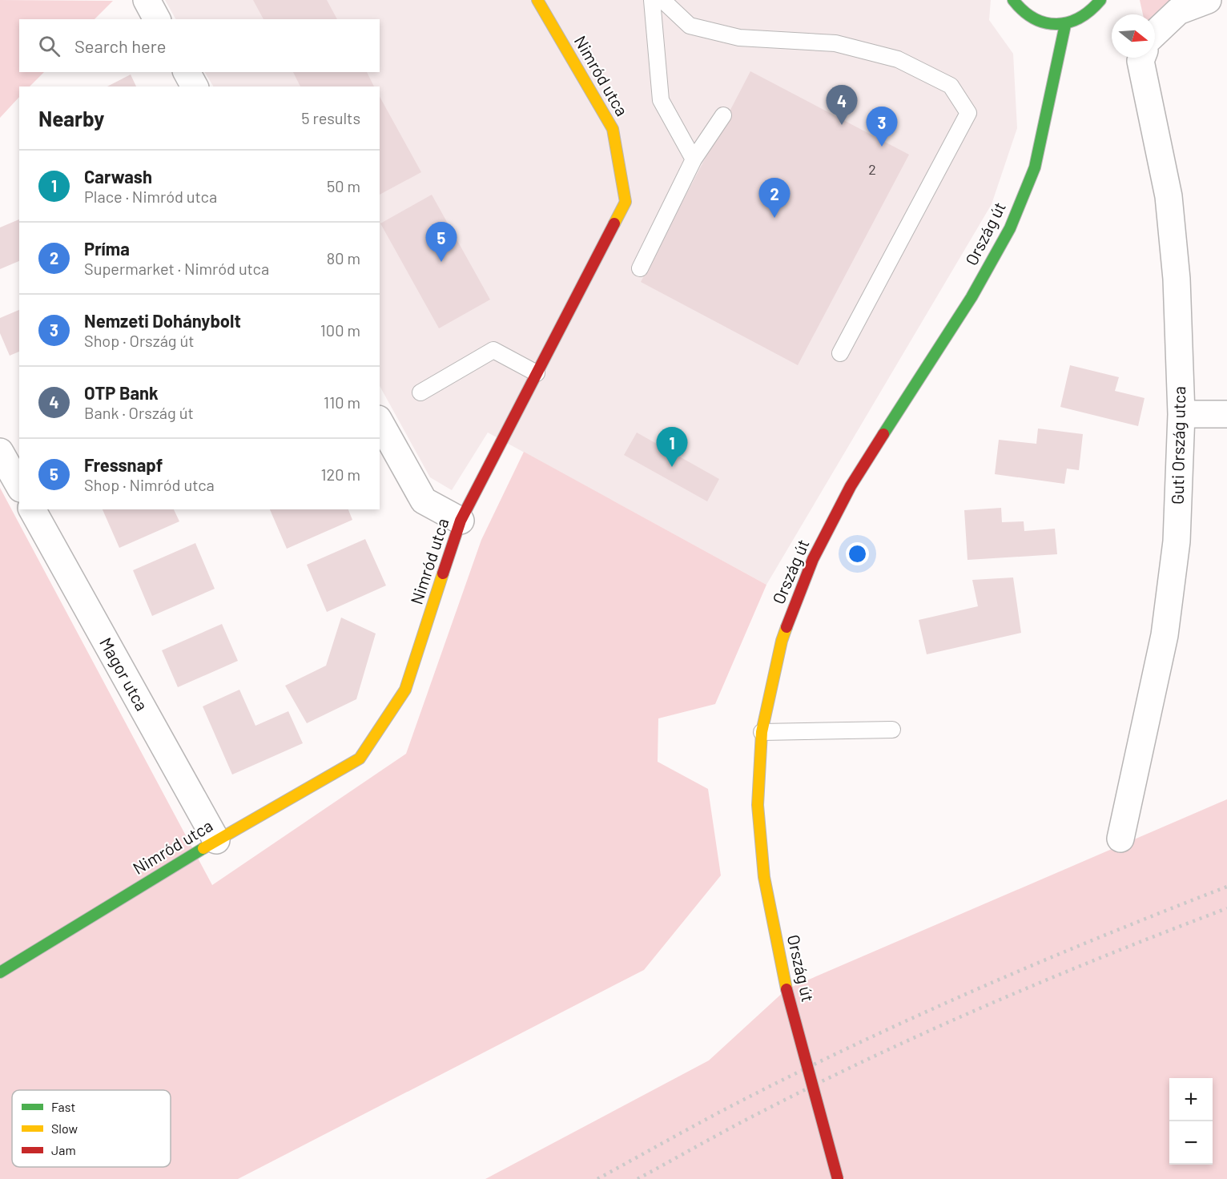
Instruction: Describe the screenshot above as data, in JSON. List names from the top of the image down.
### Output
{
  "streets": {
    "main road": ["Nimród utca", "Ország út"],
    "street": ["Guti Ország utca", "Magor utca"]
  },
  "crossings": [
    ["Nimród utca", "Magor utca"]
  ],
  "house_numbers": ["2"],
  "legend": ["Fast", "Slow", "Jam"],
  "north": "right",
  "page": {
    "search": "Search here",
    "pins": [
      "4",
      "3",
      "2",
      "5",
      "1"
    ],
    "heading": ["Nearby", "5 results"],
    "list": [
      {
        "mark": "1",
        "name": "Carwash",
        "note": "Place · Nimród utca",
        "value": "50 m"
      },
      {
        "mark": "2",
        "name": "Príma",
        "note": "Supermarket · Nimród utca",
        "value": "80 m"
      },
      {
        "mark": "3",
        "name": "Nemzeti Dohánybolt",
        "note": "Shop · Ország út",
        "value": "100 m"
      },
      {
        "mark": "4",
        "name": "OTP Bank",
        "note": "Bank · Ország út",
        "value": "110 m"
      },
      {
        "mark": "5",
        "name": "Fressnapf",
        "note": "Shop · Nimród utca",
        "value": "120 m"
      }
    ],
    "map_buttons": ["+", "−"]
  }
}
